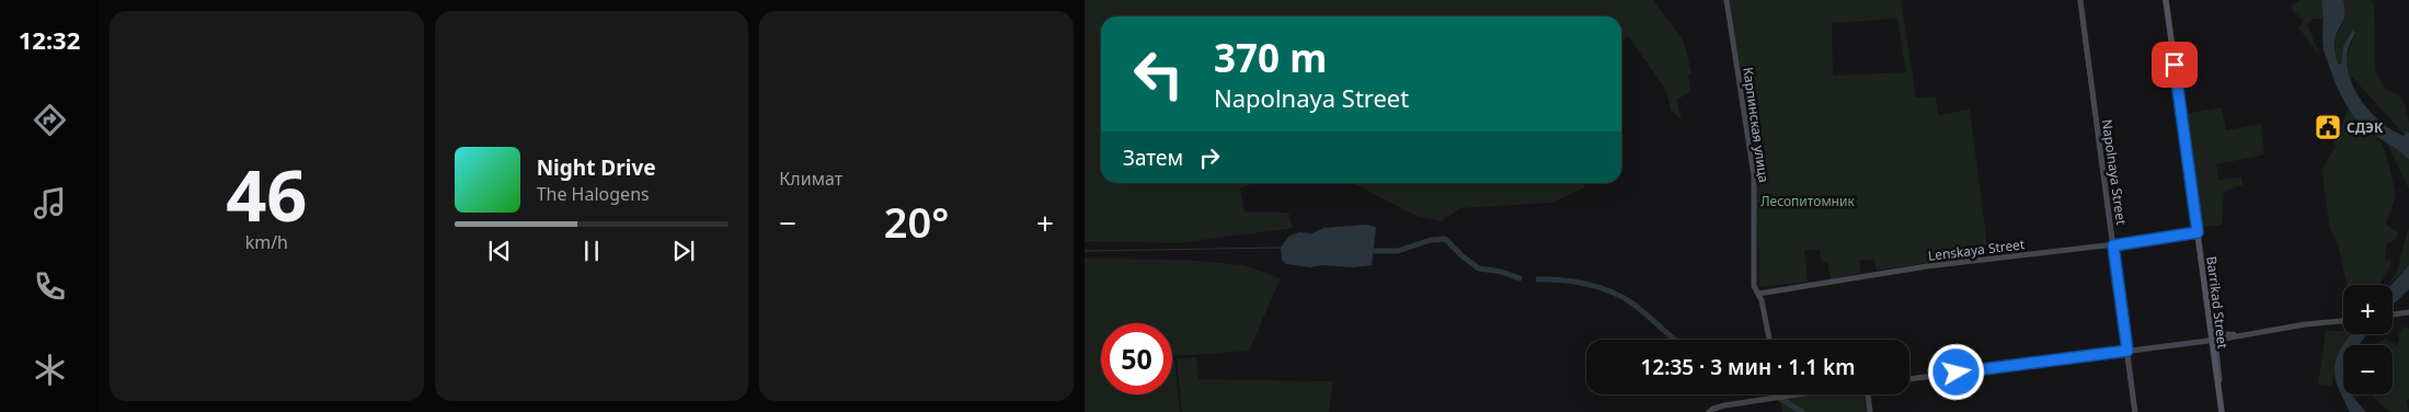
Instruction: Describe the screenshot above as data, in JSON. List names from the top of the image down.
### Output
{
  "streets": {
    "main road": ["Barrikad Street"],
    "street": ["Карпинская улица", "Napolnaya Street", "Lenskaya Street"]
  },
  "crossings": [
    ["Карпинская улица", "Lenskaya Street"],
    ["Napolnaya Street", "Lenskaya Street"],
    ["Lenskaya Street", "Barrikad Street"]
  ],
  "parks": ["Лесопитомник"],
  "places": {
    "public building": ["СДЭК"]
  },
  "page": {
    "tabs": "12:32",
    "tile": [
      ["46", "km/h"],
      "Климат"
    ],
    "turn": ["370 m", "Napolnaya Street"],
    "then": "Затем",
    "song": ["Night Drive", "The Halogens"],
    "heat": ["−", "20°", "+"],
    "map_buttons": ["+", "−"],
    "limit": "50",
    "trip": "12:35 · 3 мин · 1.1 km"
  }
}
